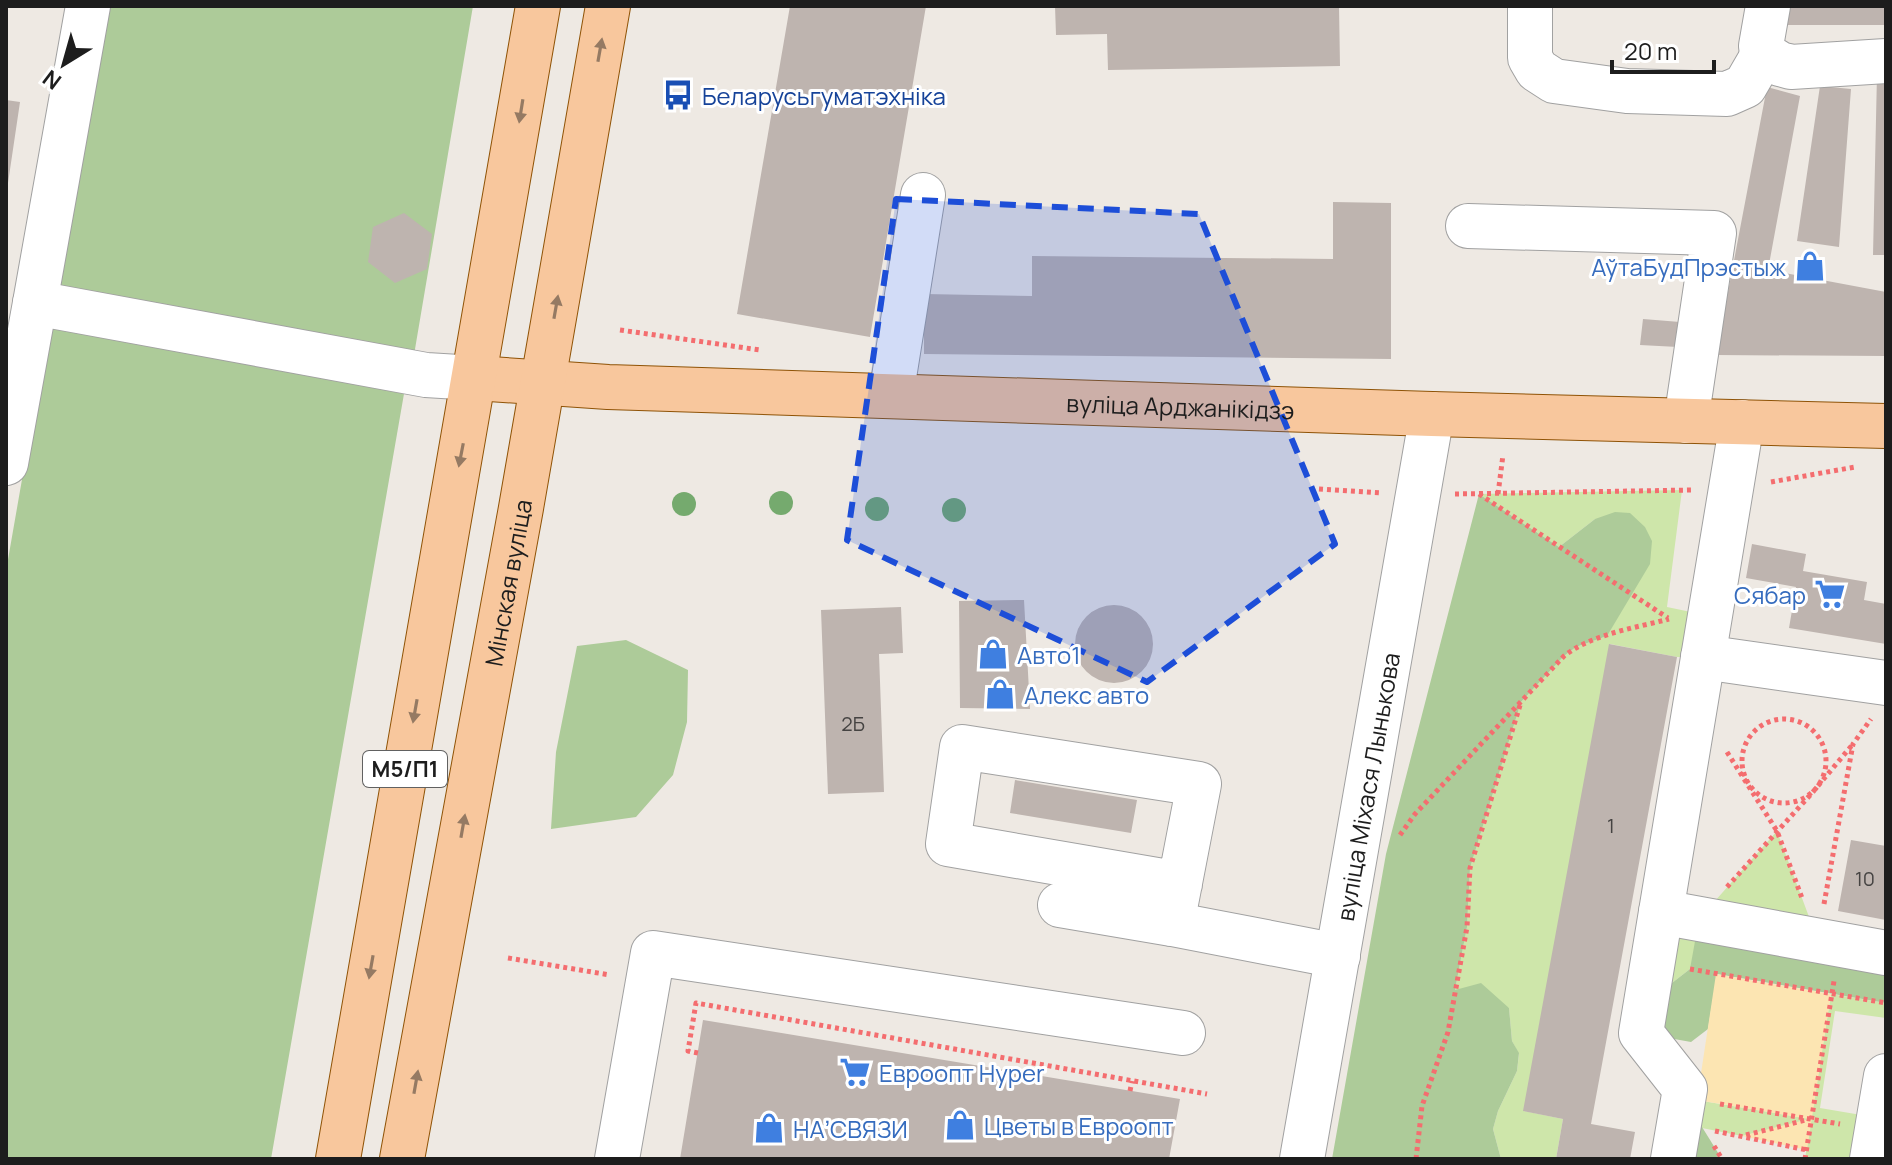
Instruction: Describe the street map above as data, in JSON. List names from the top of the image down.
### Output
{
  "streets": {
    "main road": ["вуліца Арджанікідзэ", "Мінская вуліца", "М5/П1"],
    "street": ["вуліца Міхася Лынькова"]
  },
  "crossings": [
    ["вуліца Арджанікідзэ", "Мінская вуліца"],
    ["вуліца Арджанікідзэ", "М5/П1"],
    ["вуліца Арджанікідзэ", "вуліца Міхася Лынькова"]
  ],
  "places": {
    "bus stop": ["Беларусьгуматэхніка"],
    "shop": [
      "АўтаБудПрэстыж",
      "Авто1",
      "Алекс авто",
      "Цветы в Евроопт",
      "НАʼСВЯЗИ"
    ],
    "supermarket": ["Сябар", "Евроопт Hyper"]
  },
  "house_numbers": ["2Б", "1", "10"],
  "scale_bar": "20 m",
  "north": "bottom left"
}
